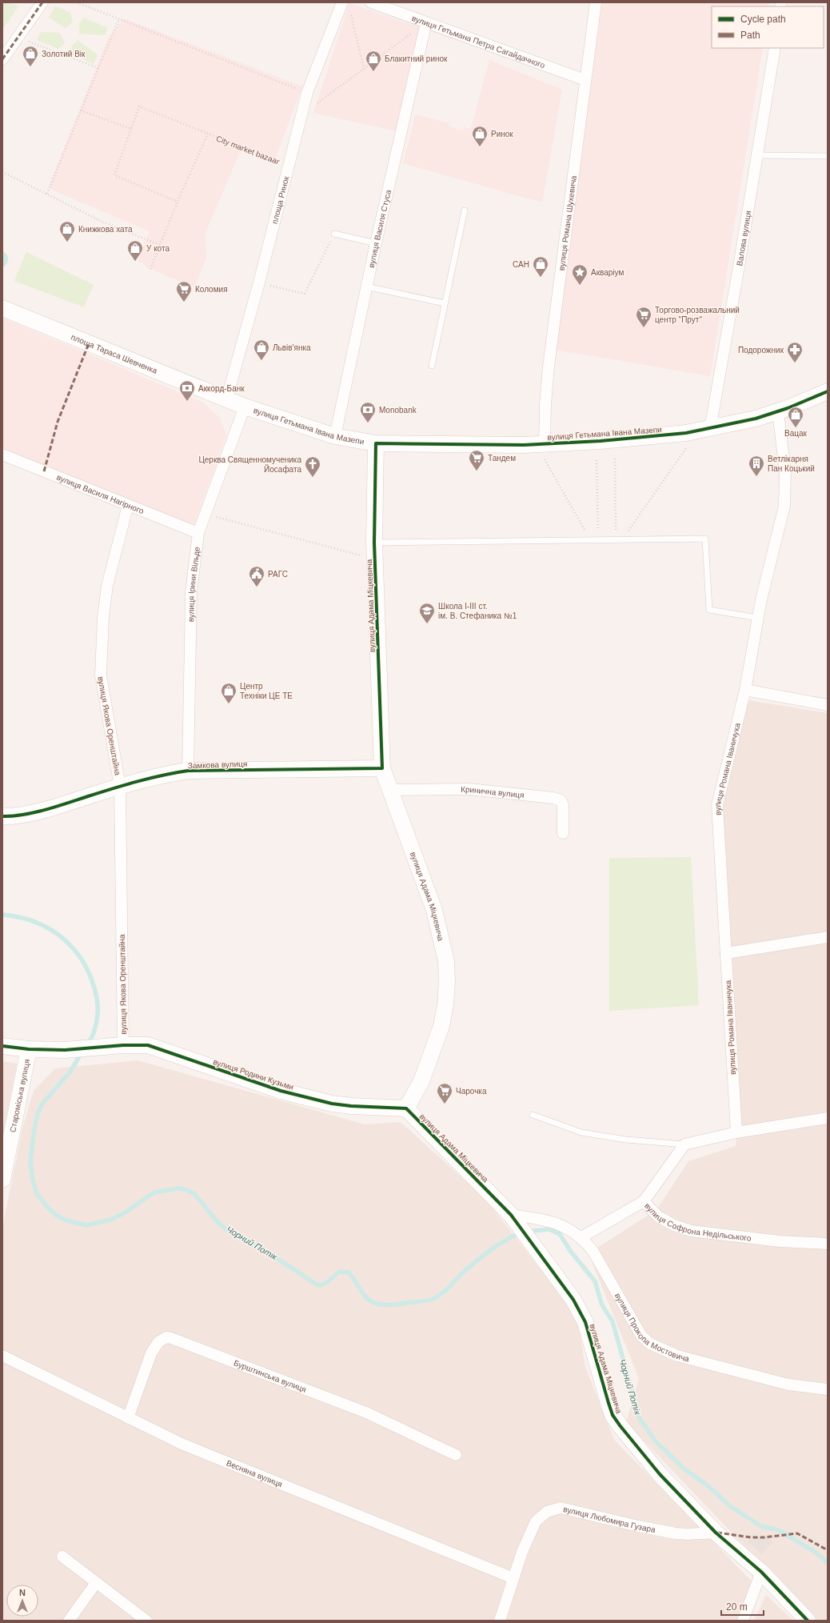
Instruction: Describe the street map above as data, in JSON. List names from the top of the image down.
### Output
{
  "streets": {
    "main road": [
      "площа Тараса Шевченка",
      "вулиця Гетьмана Івана Мазепи",
      "вулиця Адама Міцкевича",
      "Замкова вулиця",
      "вулиця Родини Кузьми",
      "Староміська вулиця"
    ],
    "street": [
      "вулиця Гетьмана Петра Сагайдачного",
      "площа Ринок",
      "вулиця Романа Шухевича",
      "вулиця Василя Стуса",
      "Валова вулиця",
      "вулиця Василя Нагірного",
      "вулиця Ірини Вільде",
      "вулиця Якова Оренштайна",
      "вулиця Романа Іваничука",
      "Кринична вулиця",
      "вулиця Софрона Недільського",
      "вулиця Прокопа Мостовича",
      "Бурштинська вулиця",
      "Весняна вулиця",
      "вулиця Любомира Гузара"
    ],
    "path": ["City market bazaar"]
  },
  "crossings": [
    ["вулиця Гетьмана Петра Сагайдачного", "вулиця Романа Шухевича"],
    ["вулиця Гетьмана Петра Сагайдачного", "вулиця Василя Стуса"],
    ["City market bazaar", "площа Ринок"],
    ["площа Ринок", "площа Тараса Шевченка"],
    ["площа Ринок", "вулиця Гетьмана Івана Мазепи"],
    ["вулиця Романа Шухевича", "вулиця Гетьмана Івана Мазепи"],
    ["вулиця Василя Стуса", "вулиця Гетьмана Івана Мазепи"],
    ["Валова вулиця", "вулиця Гетьмана Івана Мазепи"],
    ["площа Тараса Шевченка", "вулиця Гетьмана Івана Мазепи"],
    ["вулиця Гетьмана Івана Мазепи", "вулиця Ірини Вільде"],
    ["вулиця Гетьмана Івана Мазепи", "вулиця Адама Міцкевича"],
    ["вулиця Гетьмана Івана Мазепи", "вулиця Романа Іваничука"],
    ["вулиця Василя Нагірного", "вулиця Ірини Вільде"],
    ["вулиця Василя Нагірного", "вулиця Якова Оренштайна"],
    ["вулиця Ірини Вільде", "Замкова вулиця"],
    ["вулиця Адама Міцкевича", "Замкова вулиця"],
    ["вулиця Адама Міцкевича", "Кринична вулиця"],
    ["вулиця Адама Міцкевича", "вулиця Родини Кузьми"],
    ["вулиця Адама Міцкевича", "вулиця Прокопа Мостовича"],
    ["вулиця Адама Міцкевича", "вулиця Любомира Гузара"],
    ["вулиця Якова Оренштайна", "Замкова вулиця"],
    ["вулиця Якова Оренштайна", "вулиця Родини Кузьми"],
    ["вулиця Родини Кузьми", "Староміська вулиця"],
    ["вулиця Софрона Недільського", "вулиця Прокопа Мостовича"],
    ["Бурштинська вулиця", "Весняна вулиця"],
    ["Весняна вулиця", "вулиця Любомира Гузара"]
  ],
  "water": ["Чорний Потік"],
  "places": {
    "shop": [
      "Золотий Вік",
      "Блакитний ринок",
      "Ринок",
      "Книжкова хата",
      "У кота",
      "САН",
      "Львів'янка",
      "Вацак",
      "Центр Техніки ЦЕ ТЕ"
    ],
    "place": ["Акваріум"],
    "supermarket": [
      "Коломия",
      "Торгово-розважальний центр \"Прут\"",
      "Тандем",
      "Чарочка"
    ],
    "pharmacy": ["Подорожник"],
    "bank": ["Аккорд-Банк", "Monobank"],
    "building": ["Ветлікарня Пан Коцький"],
    "church": ["Церква Священномученика Йосафата"],
    "public building": ["РАГС"],
    "school or university": ["Школа I-III ст. ім. В. Стефаника №1"]
  },
  "legend": ["Cycle path", "Path"],
  "scale_bar": "20 m",
  "north": "top"
}
